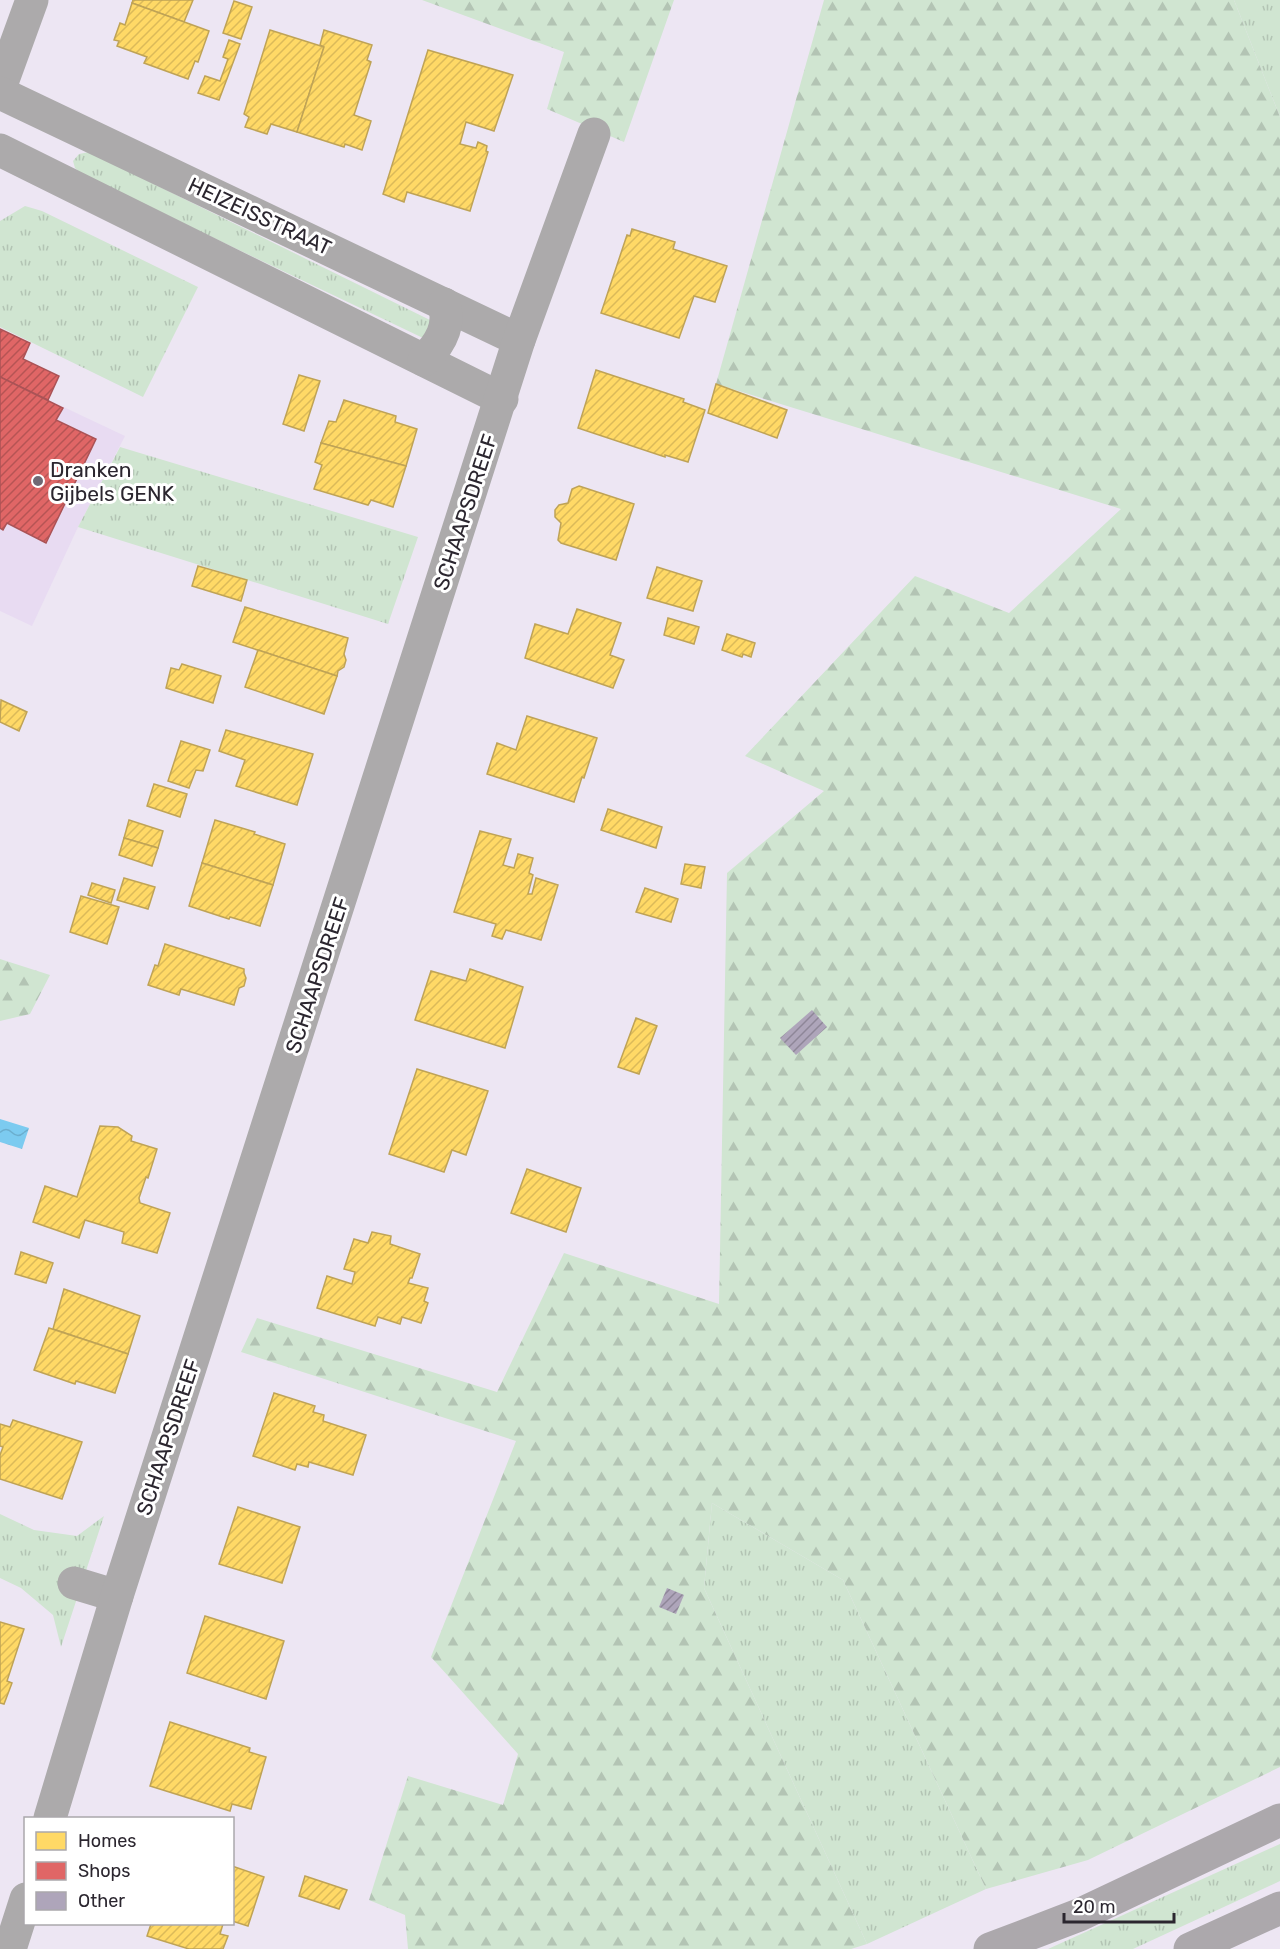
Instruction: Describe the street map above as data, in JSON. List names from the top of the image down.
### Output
{
  "streets": {
    "street": ["HEIZEISSTRAAT", "SCHAAPSDREEF"]
  },
  "crossings": [
    ["HEIZEISSTRAAT", "SCHAAPSDREEF"]
  ],
  "places": ["Dranken Gijbels GENK"],
  "legend": ["Homes", "Shops", "Other"],
  "scale_bar": "20 m"
}
